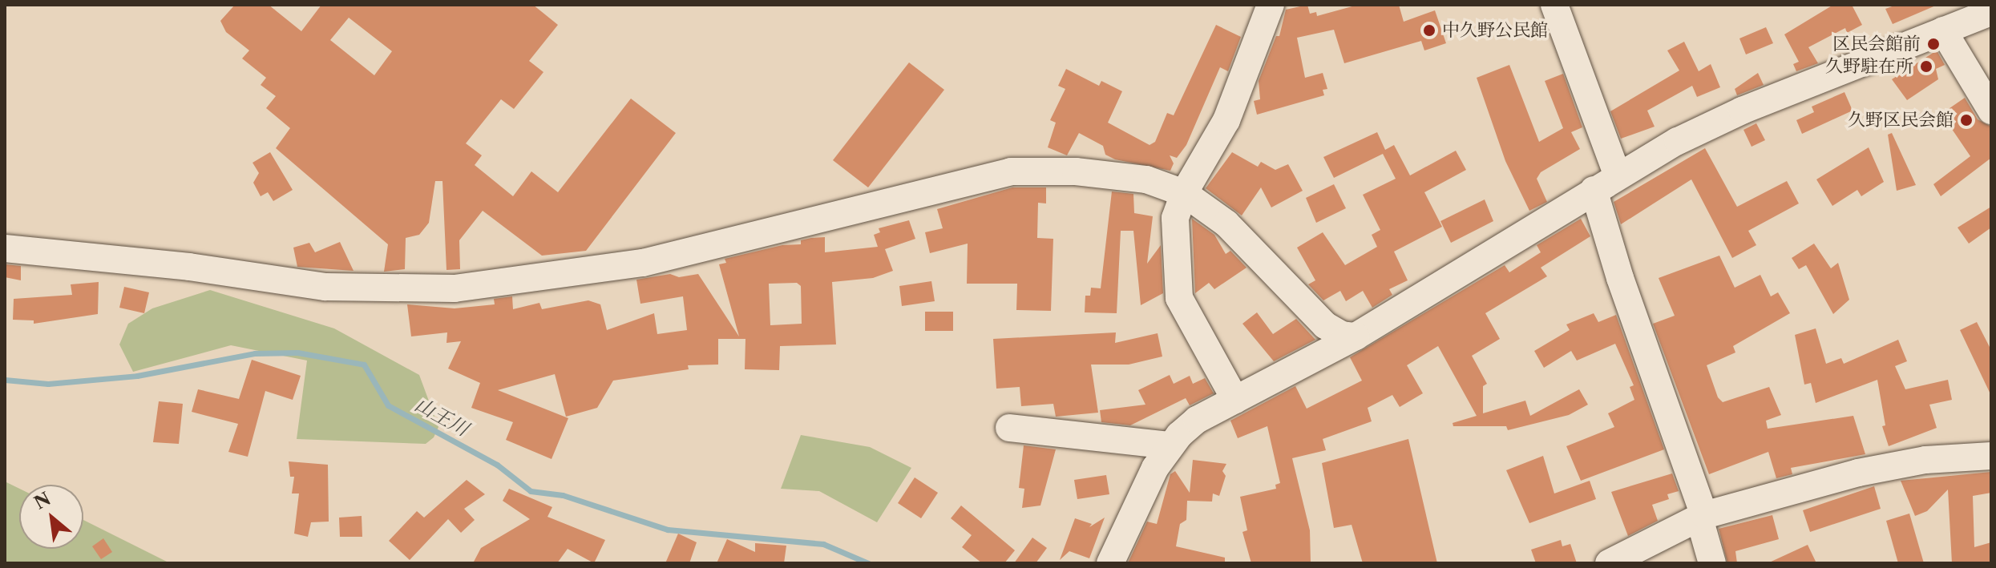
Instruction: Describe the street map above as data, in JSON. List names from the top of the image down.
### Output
{
  "water": ["山王川"],
  "places": [
    "中久野公民館",
    "区民会館前",
    "久野駐在所",
    "久野区民会館"
  ],
  "north": "top left"
}
